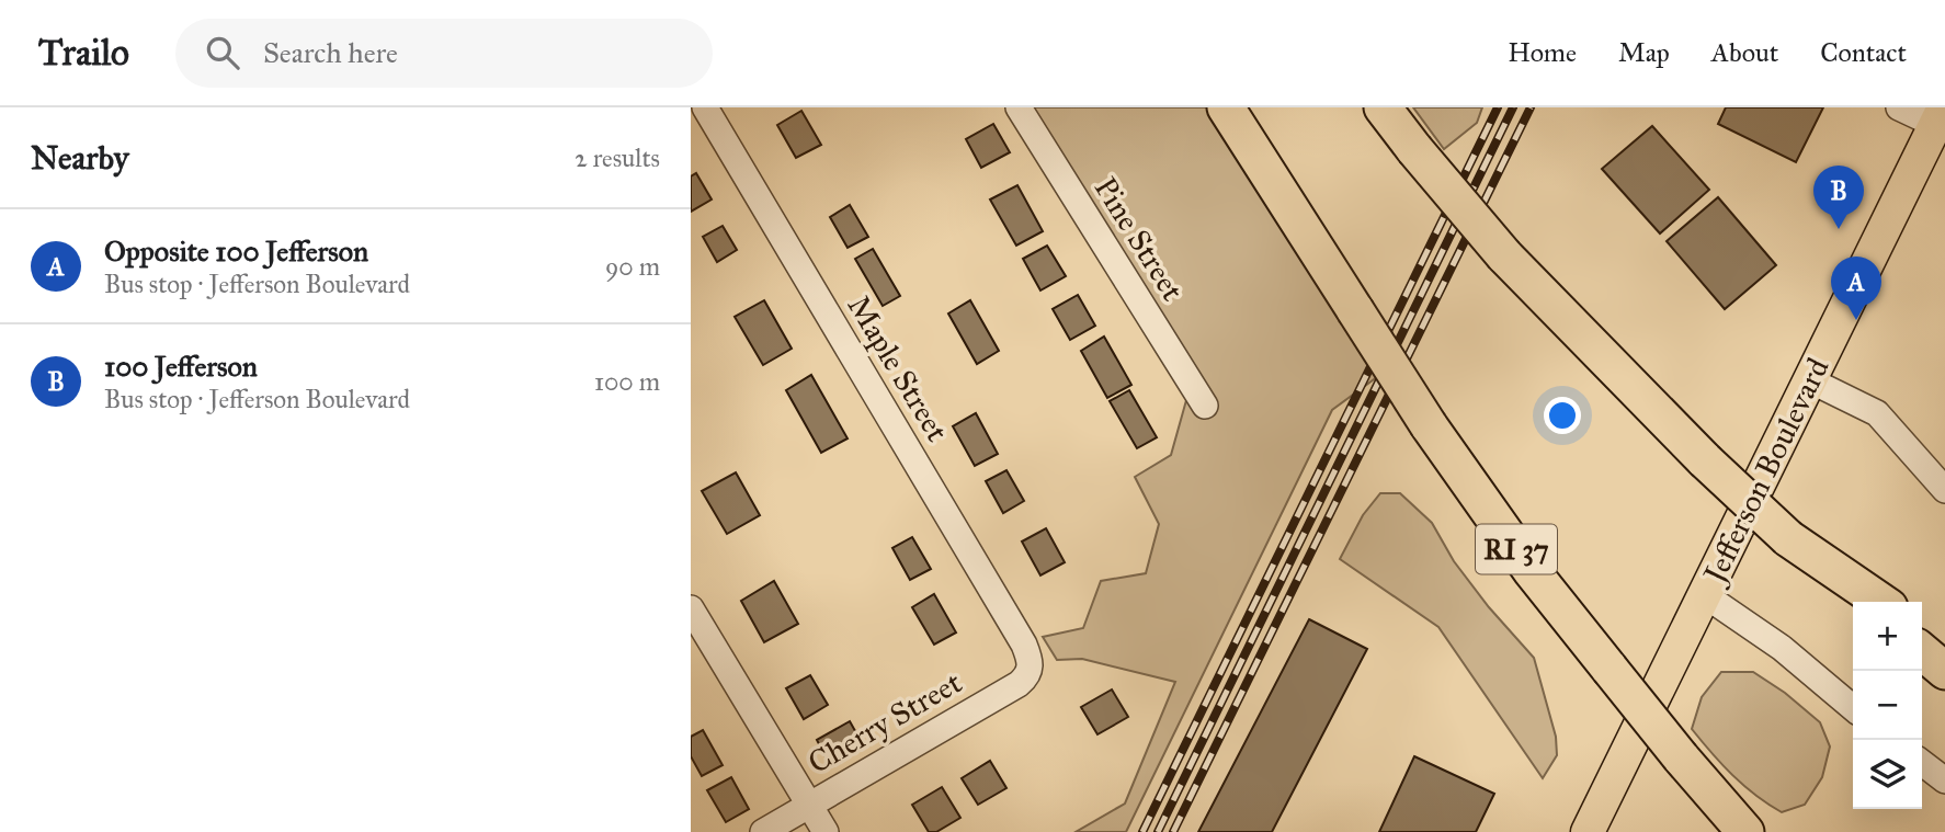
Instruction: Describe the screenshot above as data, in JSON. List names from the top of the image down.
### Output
{
  "streets": {
    "highway": ["RI 37"],
    "main road": ["Jefferson Boulevard"],
    "street": ["Pine Street", "Maple Street", "Cherry Street"]
  },
  "crossings": [
    ["Maple Street", "Cherry Street"]
  ],
  "page": {
    "header": "Trailo",
    "search": "Search here",
    "nav": [
      "Home",
      "Map",
      "About",
      "Contact"
    ],
    "heading": ["Nearby", "2 results"],
    "pins": ["B", "A"],
    "list": [
      {
        "mark": "A",
        "name": "Opposite 100 Jefferson",
        "note": "Bus stop · Jefferson Boulevard",
        "value": "90 m"
      },
      {
        "mark": "B",
        "name": "100 Jefferson",
        "note": "Bus stop · Jefferson Boulevard",
        "value": "100 m"
      }
    ],
    "map_buttons": ["+", "−"]
  }
}
